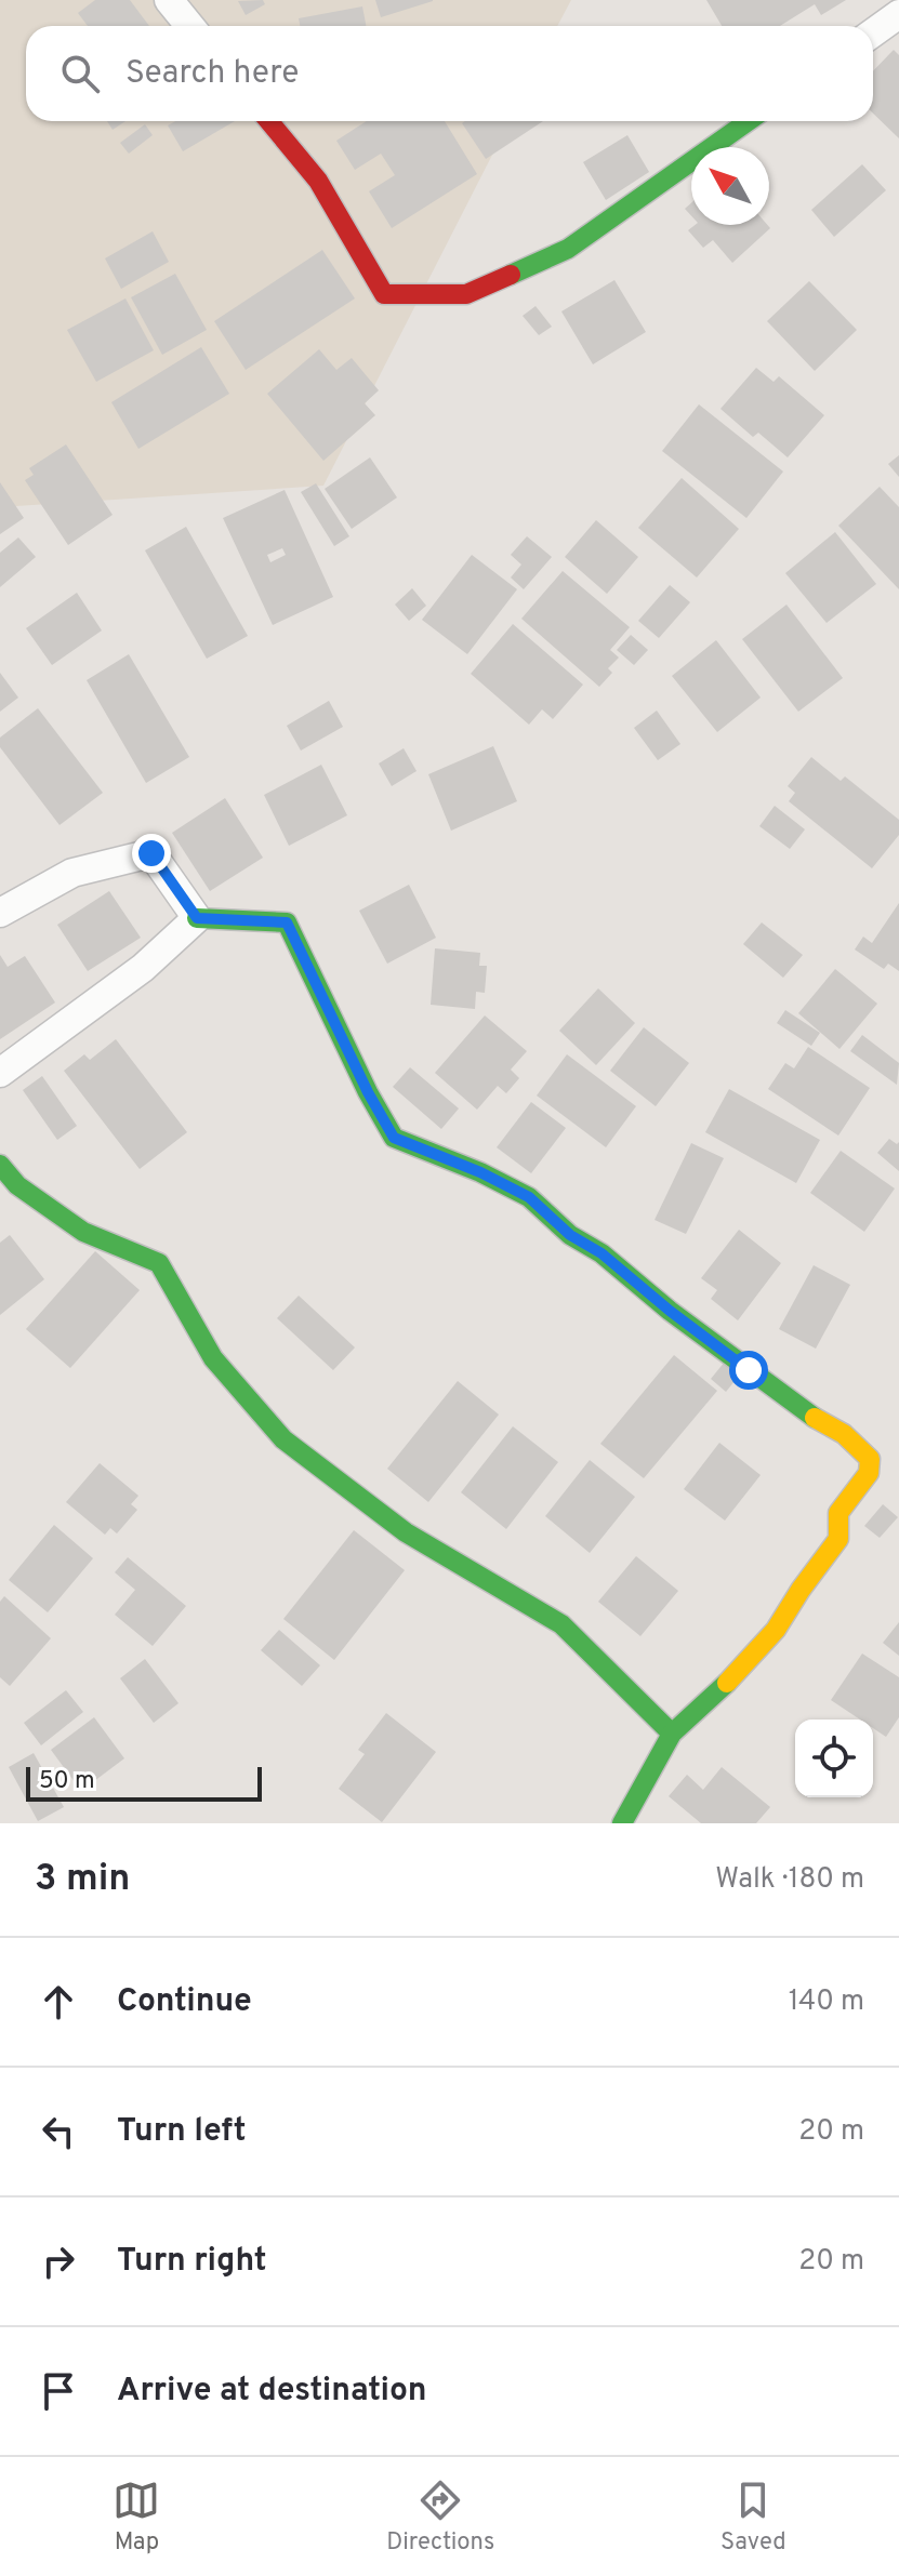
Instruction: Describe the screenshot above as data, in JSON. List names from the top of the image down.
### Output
{
  "scale_bar": "50 m",
  "north": "top left",
  "page": {
    "search": "Search here",
    "scale": "50 m",
    "heading": ["3 min", "Walk · 180 m"],
    "list": [
      ["Continue", "140 m"],
      ["Turn left", "20 m"],
      ["Turn right", "20 m"],
      "Arrive at destination"
    ],
    "nav": ["Map", "Directions", "Saved"]
  }
}
